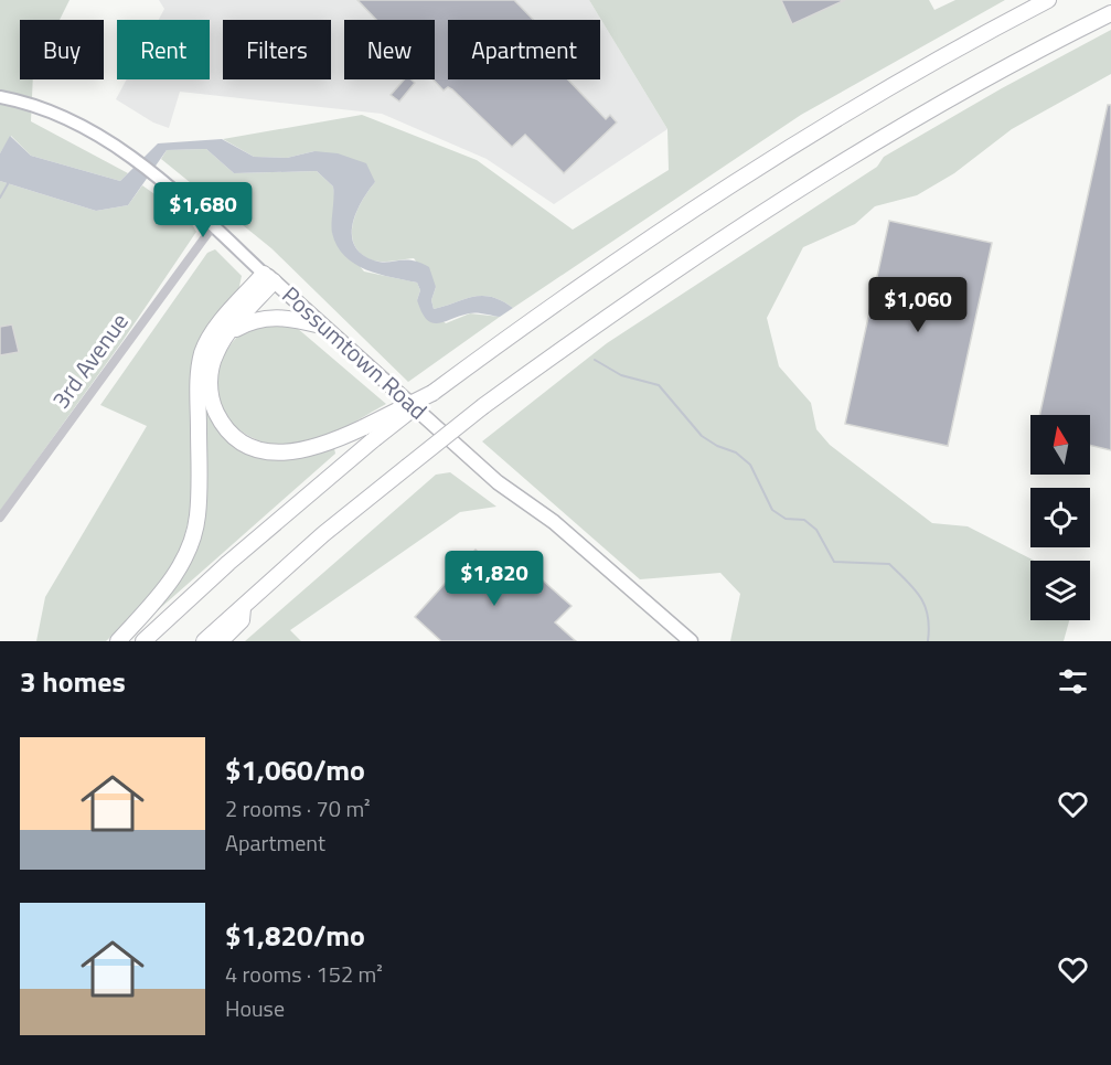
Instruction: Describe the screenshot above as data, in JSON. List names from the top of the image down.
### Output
{
  "streets": {
    "highway": ["Possumtown Road"],
    "street": ["3rd Avenue"]
  },
  "crossings": [
    ["Possumtown Road", "3rd Avenue"]
  ],
  "north": "top",
  "page": {
    "chip": [
      "Buy",
      "Rent",
      "Filters",
      "New",
      "Apartment"
    ],
    "price": ["$1,680", "$1,060", "$1,820"],
    "heading": "3 homes",
    "list": [
      {
        "name": "$1,060/mo",
        "note": "2 rooms · 70 m² · Apartment"
      },
      {
        "name": "$1,820/mo",
        "note": "4 rooms · 152 m² · House"
      }
    ]
  }
}
